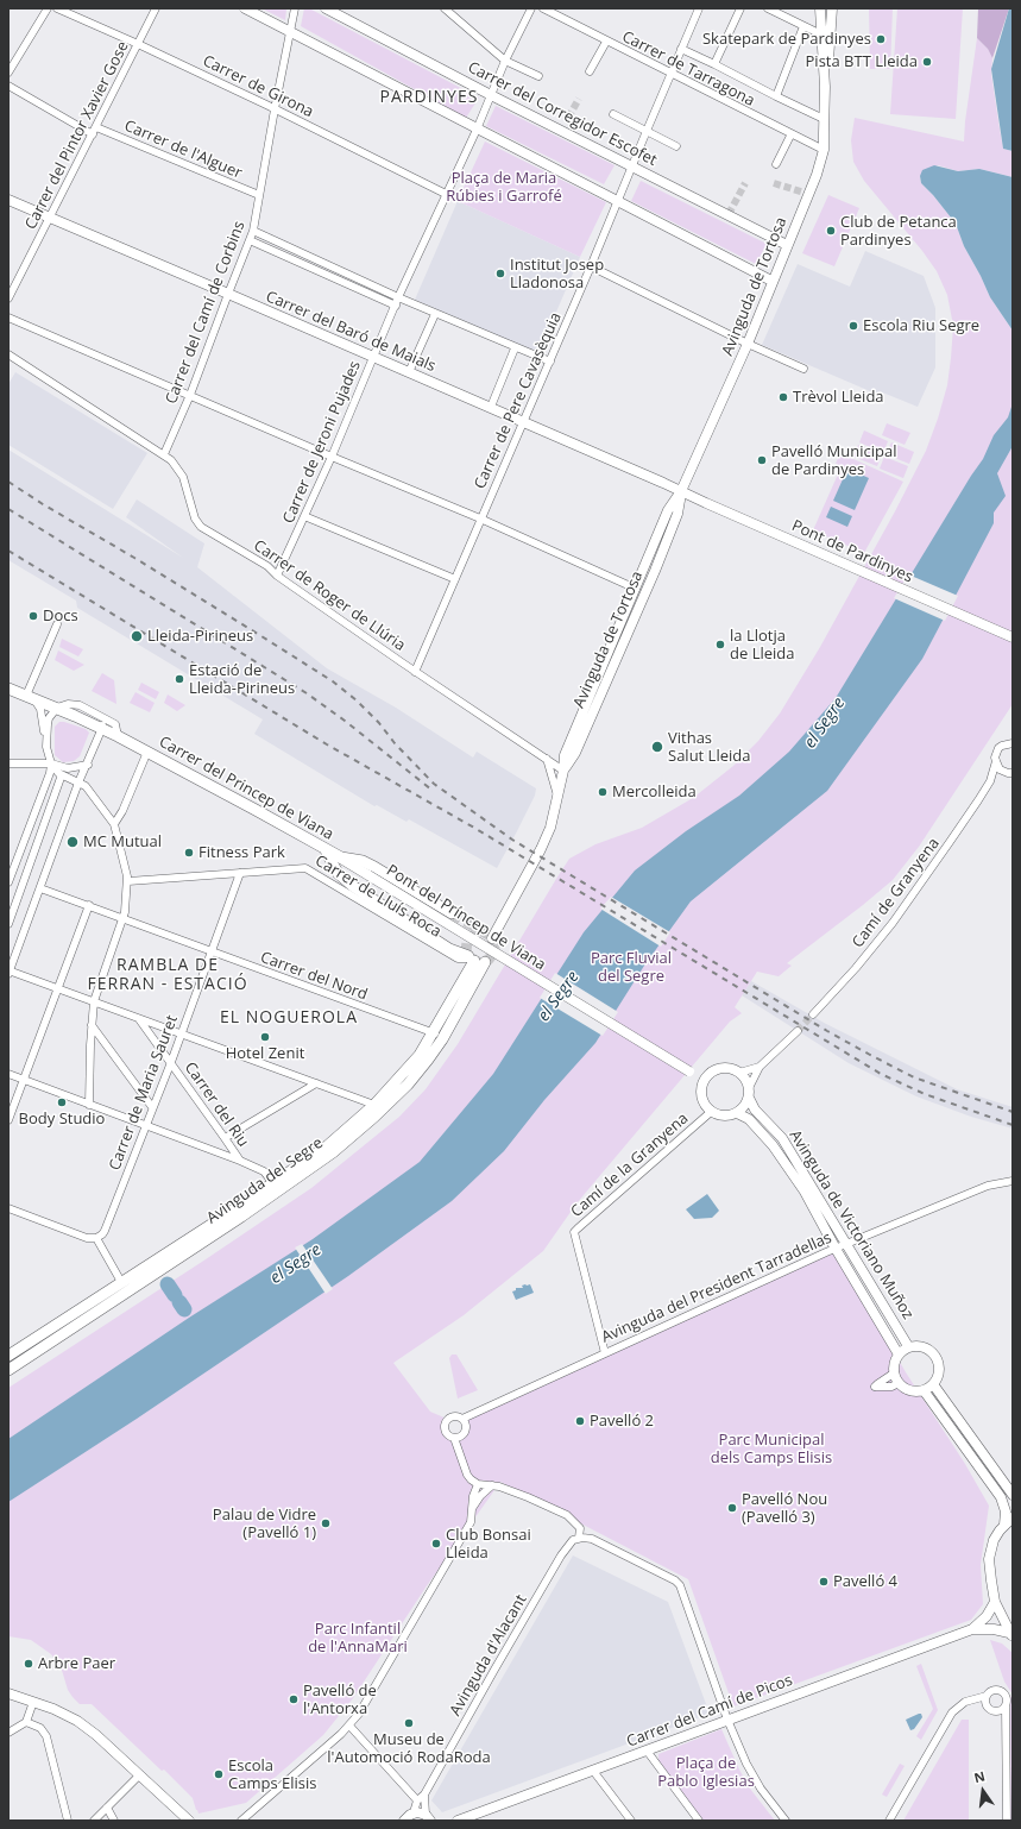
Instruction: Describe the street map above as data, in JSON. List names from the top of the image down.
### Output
{
  "streets": {
    "main road": [
      "Carrer del Corregidor Escofet",
      "Avinguda de Tortosa",
      "Carrer del Baró de Maials",
      "Pont de Pardinyes",
      "Carrer del Princep de Viana",
      "Pont del Príncep de Viana",
      "Avinguda del Segre",
      "Avinguda de Victoriano Muñoz",
      "Carrer del Camí de Picos"
    ],
    "street": [
      "Carrer de Tarragona",
      "Carrer de Girona",
      "Carrer del Pintor Xavier Gose",
      "Carrer de l'Alguer",
      "Carrer del Camí de Corbins",
      "Carrer de Pere Cavasèquia",
      "Carrer de Jeroni Pujades",
      "Carrer de Roger de Llúria",
      "Camí de Granyena",
      "Carrer de Lluís Roca",
      "Carrer del Nord",
      "Carrer de Maria Sauret",
      "Carrer del Riu",
      "Camí de la Granyena",
      "Avinguda del President Tarradellas",
      "Avinguda d'Alacant"
    ]
  },
  "crossings": [
    ["Carrer de Tarragona", "Avinguda de Tortosa"],
    ["Carrer de Tarragona", "Carrer de Pere Cavasèquia"],
    ["Carrer de Girona", "Carrer del Pintor Xavier Gose"],
    ["Carrer de Girona", "Carrer del Camí de Corbins"],
    ["Carrer de Girona", "Carrer de Jeroni Pujades"],
    ["Carrer del Corregidor Escofet", "Avinguda de Tortosa"],
    ["Carrer del Corregidor Escofet", "Carrer de Pere Cavasèquia"],
    ["Carrer del Corregidor Escofet", "Carrer de Jeroni Pujades"],
    ["Carrer del Pintor Xavier Gose", "Carrer de l'Alguer"],
    ["Carrer del Pintor Xavier Gose", "Carrer del Baró de Maials"],
    ["Carrer de l'Alguer", "Carrer del Camí de Corbins"],
    ["Avinguda de Tortosa", "Carrer del Baró de Maials"],
    ["Avinguda de Tortosa", "Pont de Pardinyes"],
    ["Avinguda de Tortosa", "Carrer de Roger de Llúria"],
    ["Carrer del Camí de Corbins", "Carrer del Baró de Maials"],
    ["Carrer del Camí de Corbins", "Carrer de Roger de Llúria"],
    ["Carrer del Baró de Maials", "Carrer de Pere Cavasèquia"],
    ["Carrer del Baró de Maials", "Carrer de Jeroni Pujades"],
    ["Carrer del Baró de Maials", "Pont de Pardinyes"],
    ["Carrer de Pere Cavasèquia", "Carrer de Roger de Llúria"],
    ["Carrer de Jeroni Pujades", "Carrer de Roger de Llúria"],
    ["Carrer del Princep de Viana", "Pont del Príncep de Viana"],
    ["Carrer de Lluís Roca", "Carrer de Maria Sauret"],
    ["Carrer de Lluís Roca", "Avinguda del Segre"],
    ["Pont del Príncep de Viana", "Camí de la Granyena"],
    ["Pont del Príncep de Viana", "Avinguda de Victoriano Muñoz"],
    ["Carrer del Nord", "Carrer de Maria Sauret"],
    ["Carrer del Nord", "Avinguda del Segre"],
    ["Carrer de Maria Sauret", "Carrer del Riu"],
    ["Camí de la Granyena", "Avinguda de Victoriano Muñoz"],
    ["Camí de la Granyena", "Avinguda del President Tarradellas"],
    ["Avinguda de Victoriano Muñoz", "Avinguda del President Tarradellas"]
  ],
  "districts": ["PARDINYES", "RAMBLA DE FERRAN - ESTACIÓ", "EL NOGUEROLA"],
  "water": ["el Segre"],
  "parks": [
    "Plaça de Maria Rúbies i Garrofé",
    "Parc Fluvial del Segre",
    "Parc Municipal dels Camps Elisis",
    "Parc Infantil de l'AnnaMari",
    "Plaça de Pablo Iglesias"
  ],
  "places": [
    "Skatepark de Pardinyes",
    "Pista BTT Lleida",
    "Club de Petanca Pardinyes",
    "Institut Josep Lladonosa",
    "Escola Riu Segre",
    "Trèvol Lleida",
    "Pavelló Municipal de Pardinyes",
    "Docs",
    "Lleida-Pirineus",
    "la Llotja de Lleida",
    "Estació de Lleida-Pirineus",
    "Vithas Salut Lleida",
    "Mercolleida",
    "MC Mutual",
    "Fitness Park",
    "Hotel Zenit",
    "Body Studio",
    "Pavelló 2",
    "Pavelló Nou (Pavelló 3)",
    "Palau de Vidre (Pavelló 1)",
    "Club Bonsai Lleida",
    "Pavelló 4",
    "Arbre Paer",
    "Pavelló de l'Antorxa",
    "Museu de l'Automoció RodaRoda",
    "Escola Camps Elisis"
  ],
  "north": "top"
}
